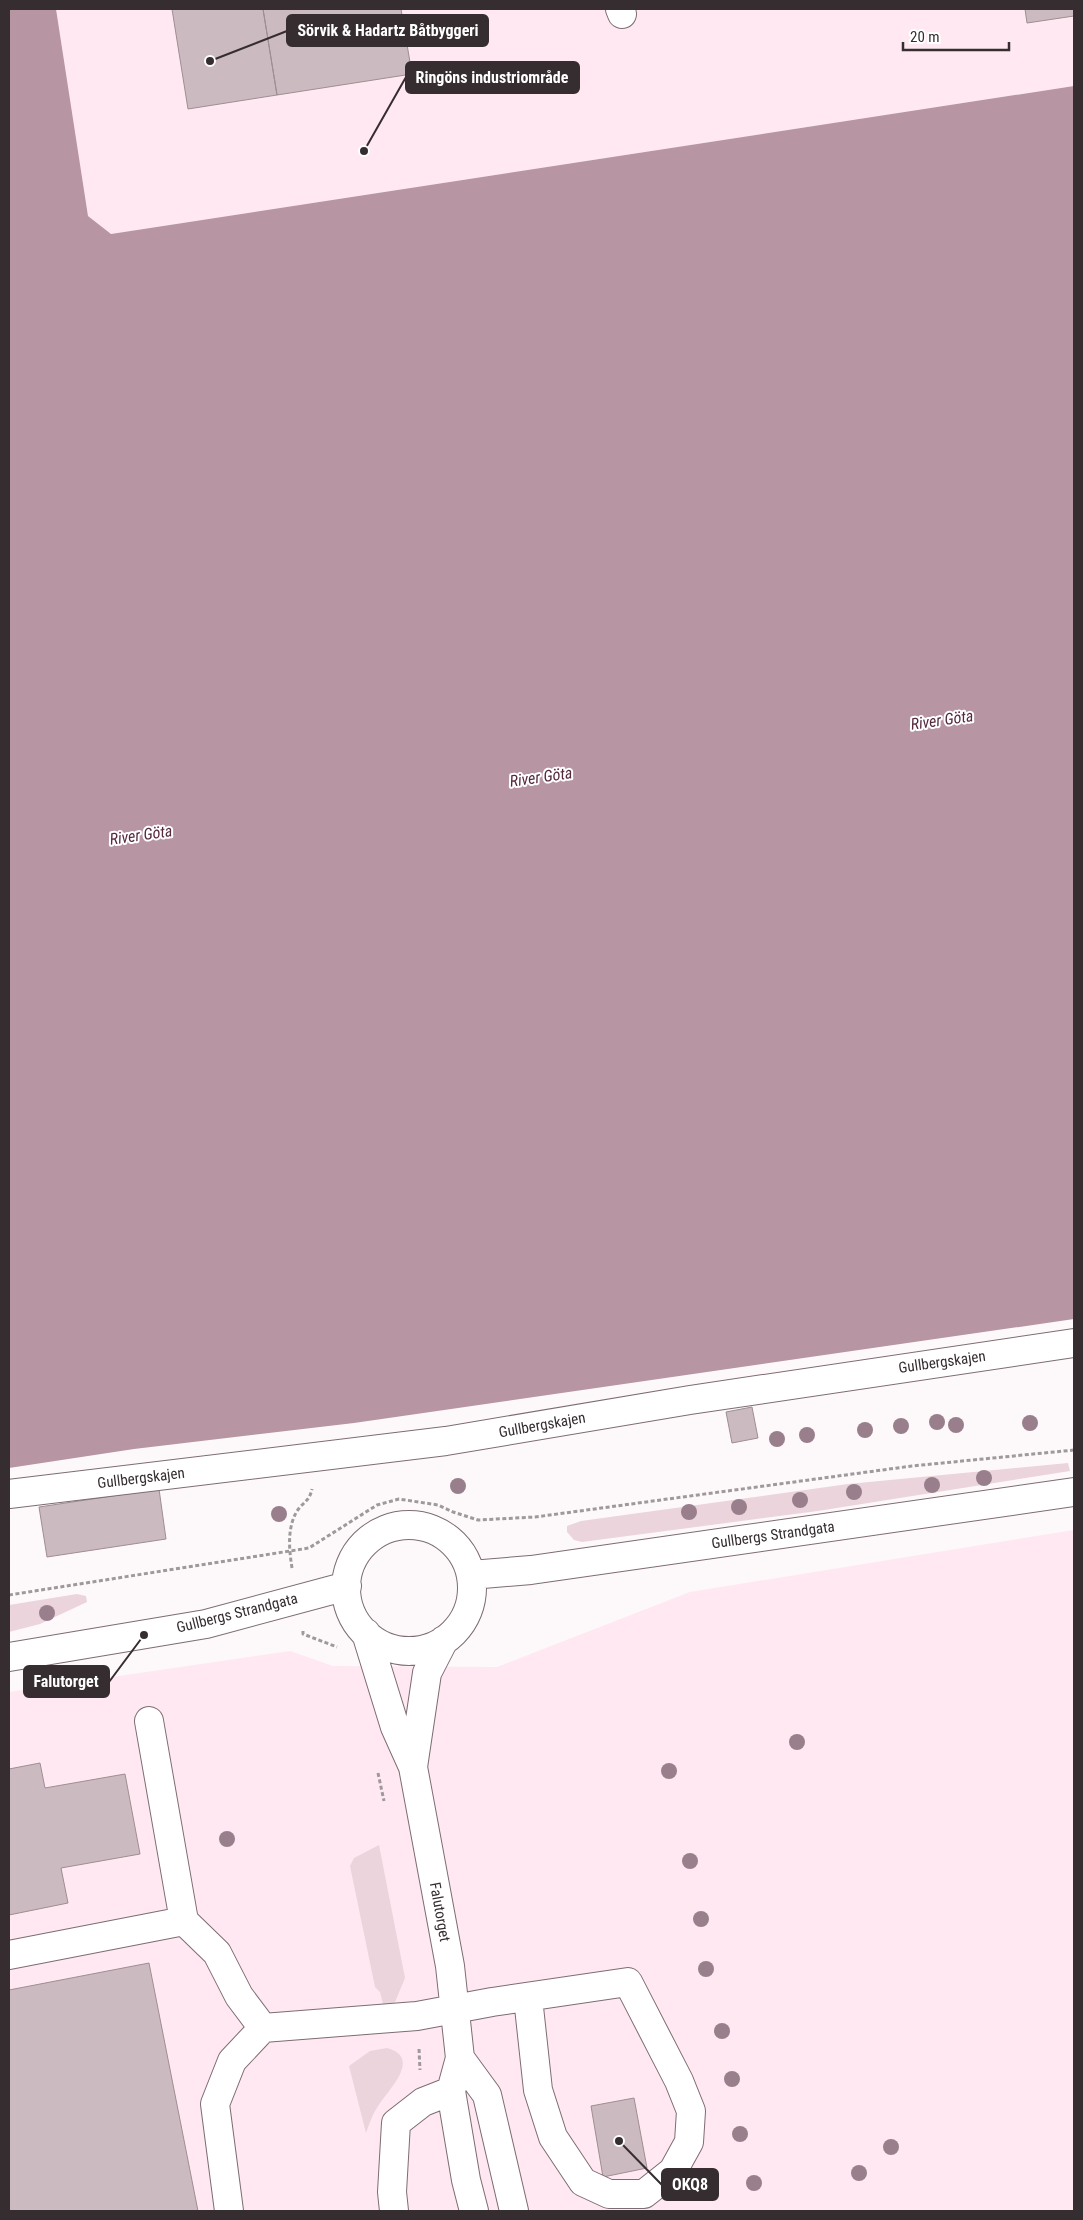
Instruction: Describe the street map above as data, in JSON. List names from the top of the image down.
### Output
{
  "streets": {
    "street": ["Gullbergskajen", "Gullbergs Strandgata", "Falutorget"]
  },
  "crossings": [
    ["Gullbergs Strandgata", "Falutorget"]
  ],
  "water": ["River Göta"],
  "places": [
    "Sörvik & Hadartz Båtbyggeri",
    "Ringöns industriområde",
    "Falutorget",
    "OKQ8"
  ],
  "scale_bar": "20 m"
}
